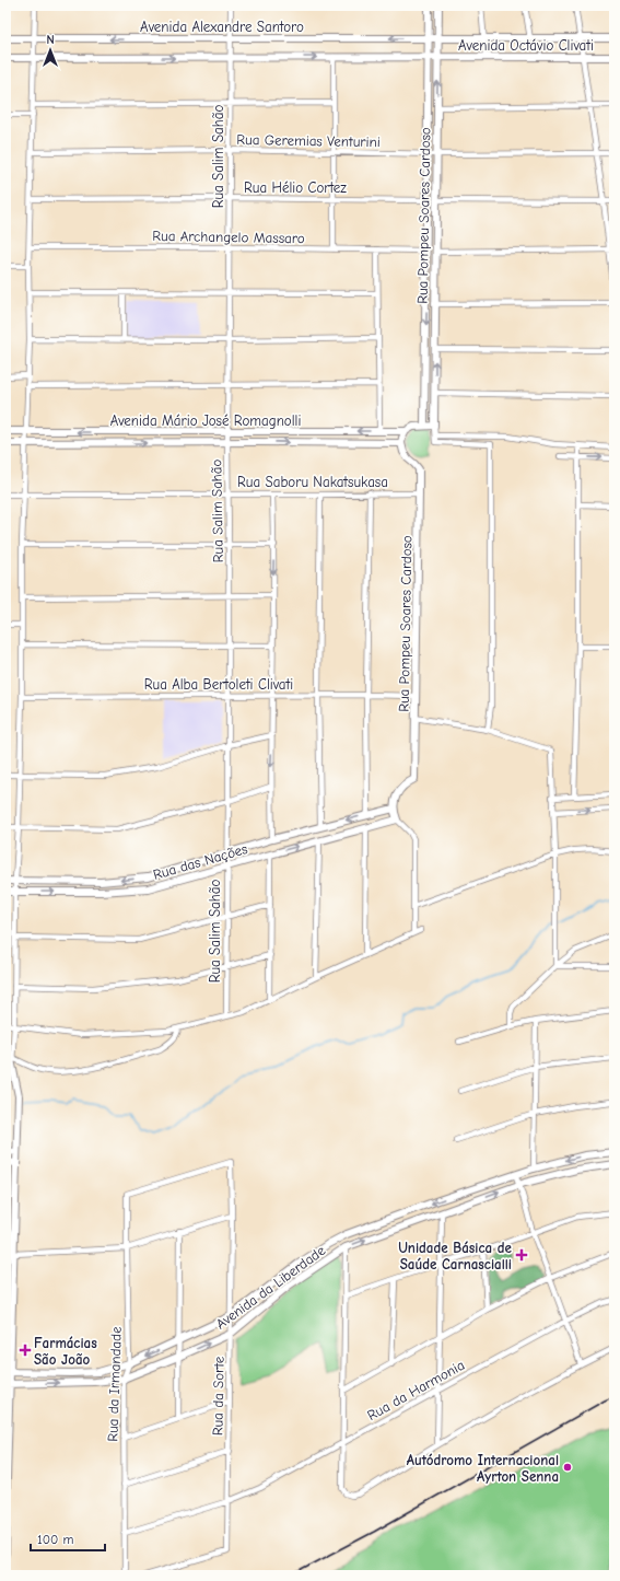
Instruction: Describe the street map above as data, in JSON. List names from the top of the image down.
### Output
{
  "streets": {
    "street": [
      "Avenida Alexandre Santoro",
      "Avenida Octávio Clivati",
      "Rua Geremias Venturini",
      "Rua Salim Sahão",
      "Rua Hélio Cortez",
      "Rua Pompeu Soares Cardoso",
      "Rua Archangelo Massaro",
      "Avenida Mário José Romagnolli",
      "Rua Saboru Nakatsukasa",
      "Rua Alba Bertoleti Clivati",
      "Rua das Nações",
      "Avenida da Liberdade",
      "Rua da Irmandade",
      "Rua da Harmonia",
      "Rua da Sorte"
    ]
  },
  "crossings": [
    ["Avenida Alexandre Santoro", "Avenida Octávio Clivati"],
    ["Avenida Alexandre Santoro", "Rua Salim Sahão"],
    ["Avenida Alexandre Santoro", "Rua Pompeu Soares Cardoso"],
    ["Avenida Octávio Clivati", "Rua Pompeu Soares Cardoso"],
    ["Rua Geremias Venturini", "Rua Salim Sahão"],
    ["Rua Geremias Venturini", "Rua Pompeu Soares Cardoso"],
    ["Rua Salim Sahão", "Rua Hélio Cortez"],
    ["Rua Salim Sahão", "Rua Archangelo Massaro"],
    ["Rua Salim Sahão", "Avenida Mário José Romagnolli"],
    ["Rua Salim Sahão", "Rua Saboru Nakatsukasa"],
    ["Rua Salim Sahão", "Rua Alba Bertoleti Clivati"],
    ["Rua Salim Sahão", "Rua das Nações"],
    ["Rua Hélio Cortez", "Rua Pompeu Soares Cardoso"],
    ["Rua Pompeu Soares Cardoso", "Rua Archangelo Massaro"],
    ["Rua Pompeu Soares Cardoso", "Avenida Mário José Romagnolli"],
    ["Rua Pompeu Soares Cardoso", "Rua Saboru Nakatsukasa"],
    ["Rua Pompeu Soares Cardoso", "Rua Alba Bertoleti Clivati"],
    ["Rua Pompeu Soares Cardoso", "Rua das Nações"],
    ["Avenida da Liberdade", "Rua da Irmandade"],
    ["Avenida da Liberdade", "Rua da Sorte"],
    ["Rua da Irmandade", "Rua da Harmonia"],
    ["Rua da Irmandade", "Rua da Sorte"],
    ["Rua da Harmonia", "Rua da Sorte"]
  ],
  "places": {
    "health": ["Unidade Básica de Saúde Carnascialli", "Farmácias São João"],
    "other": ["Autódromo Internacional Ayrton Senna"]
  },
  "scale_bar": "100 m",
  "north": "top"
}
